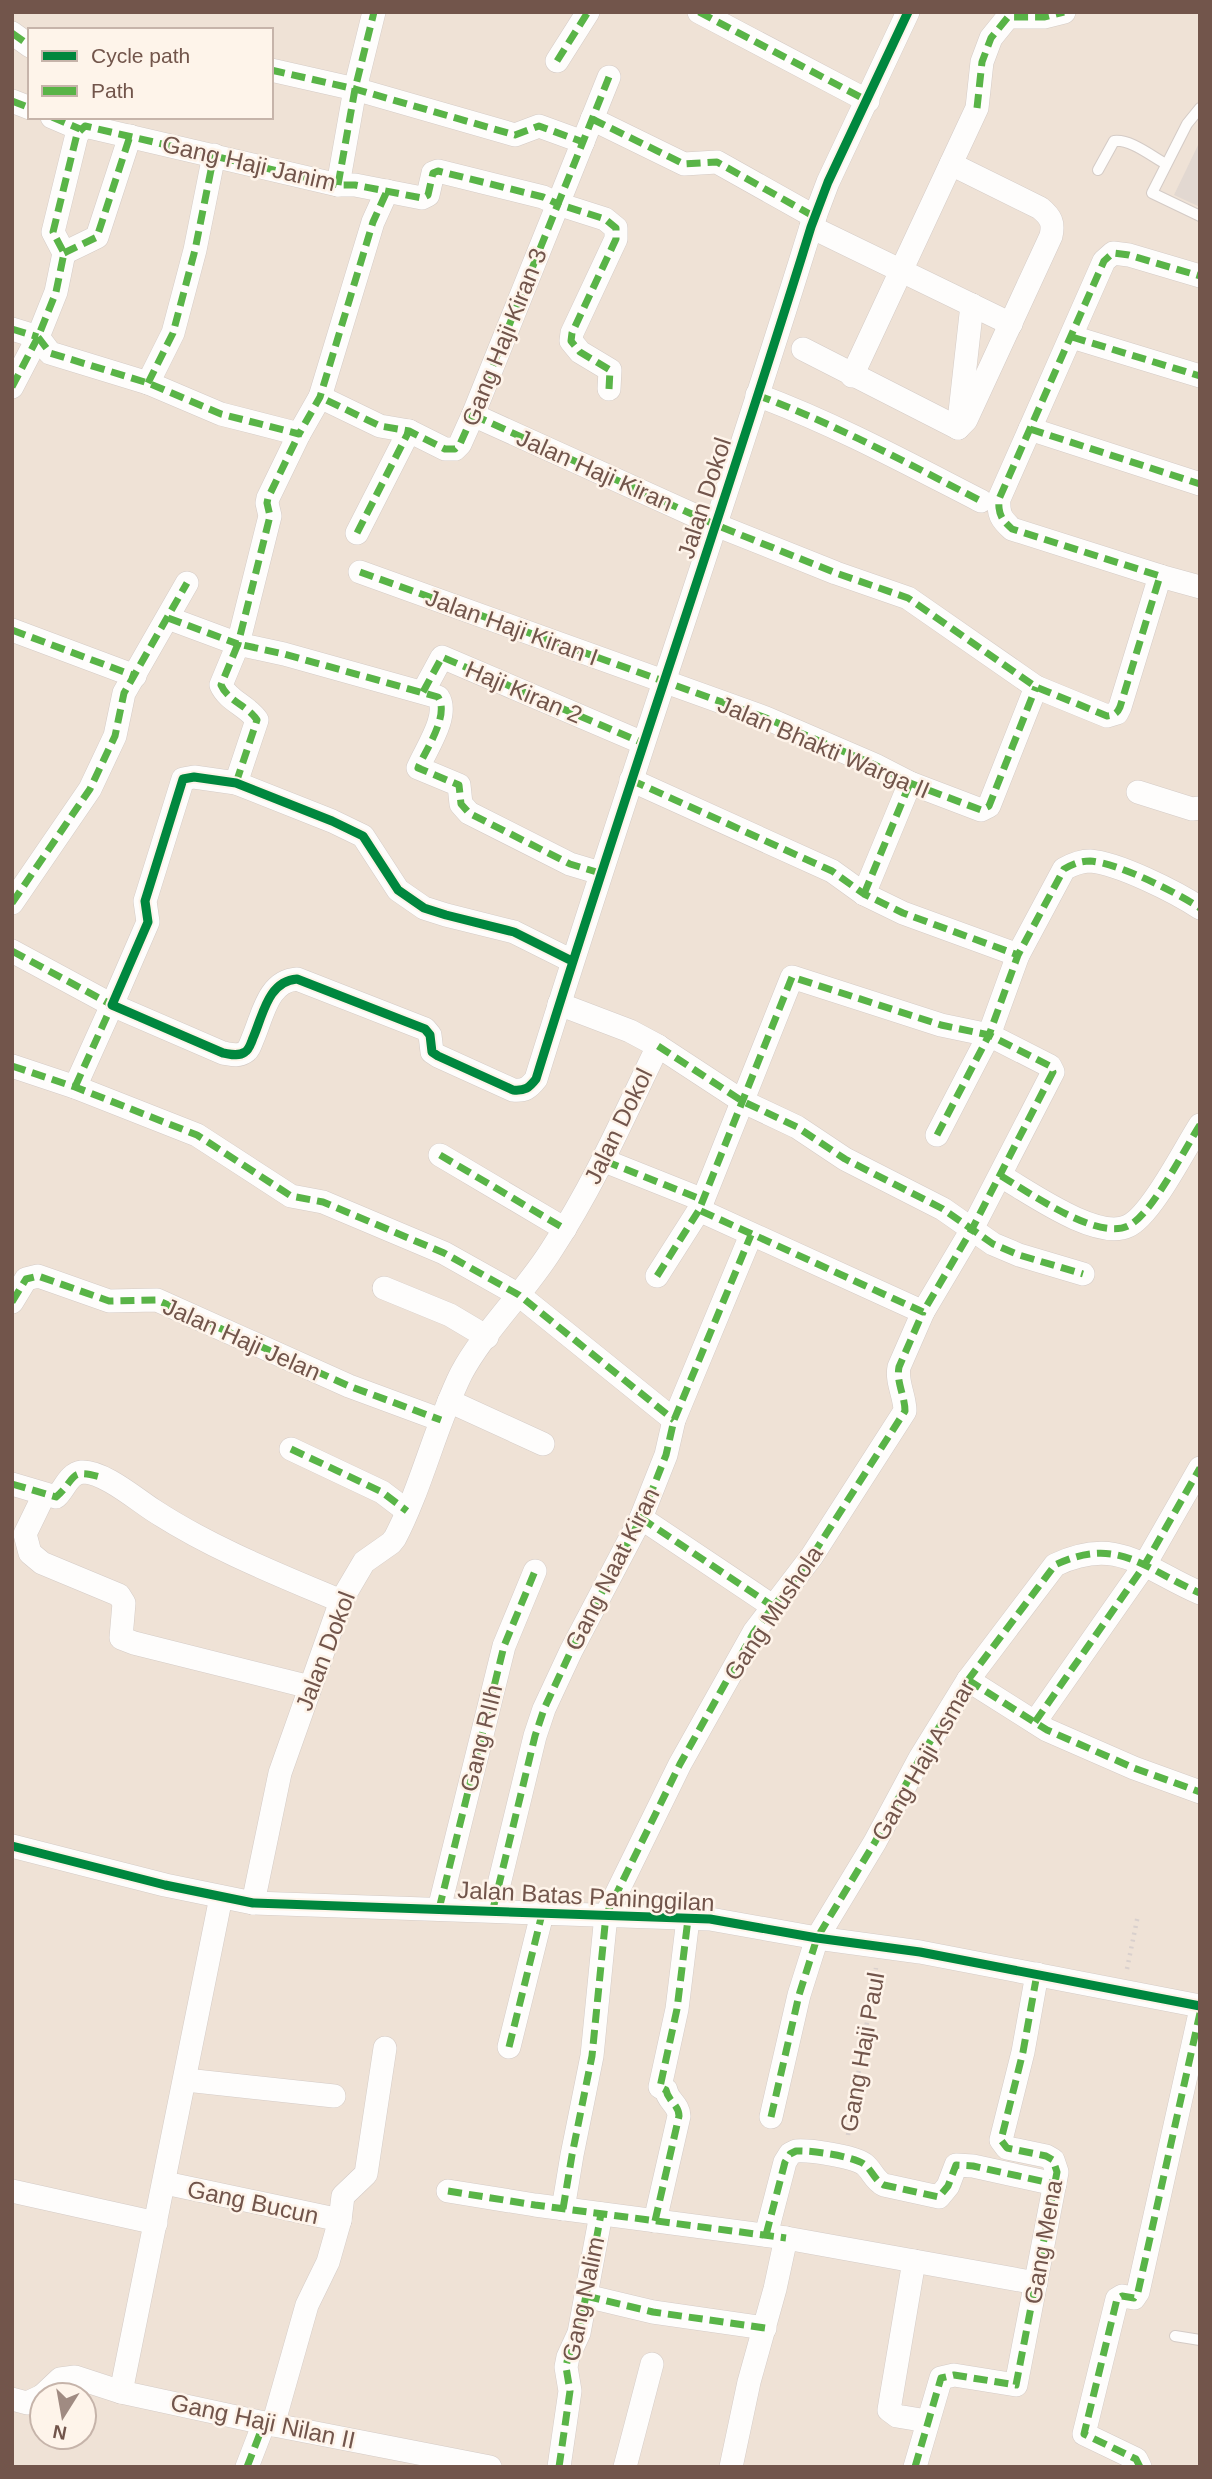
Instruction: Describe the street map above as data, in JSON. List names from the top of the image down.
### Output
{
  "streets": {
    "street": [
      "Gang Haji Janim",
      "Gang Haji Kiran 3",
      "Jalan Haji Kiran",
      "Jalan Dokol",
      "Jalan Haji Kiran I",
      "Haji Kiran 2",
      "Jalan Bhakti Warga II",
      "Jalan Haji Jelan",
      "Gang Naat Kiran",
      "Gang Mushola",
      "Gang RIIh",
      "Gang Haji Asmar",
      "Jalan Batas Paninggilan",
      "Gang Bucun",
      "Gang Mena",
      "Gang Nalim",
      "Gang Haji Nilan II"
    ],
    "path": ["Gang Haji Paul"]
  },
  "crossings": [
    ["Gang Haji Janim", "Gang Haji Kiran 3"],
    ["Gang Haji Kiran 3", "Jalan Haji Kiran"],
    ["Jalan Haji Kiran", "Jalan Dokol"],
    ["Jalan Haji Kiran", "Jalan Bhakti Warga II"],
    ["Jalan Dokol", "Jalan Haji Kiran I"],
    ["Jalan Dokol", "Haji Kiran 2"],
    ["Jalan Dokol", "Jalan Bhakti Warga II"],
    ["Jalan Dokol", "Jalan Haji Jelan"],
    ["Jalan Dokol", "Jalan Batas Paninggilan"],
    ["Jalan Haji Kiran I", "Jalan Bhakti Warga II"],
    ["Gang Naat Kiran", "Jalan Batas Paninggilan"],
    ["Gang Mushola", "Jalan Batas Paninggilan"],
    ["Gang RIIh", "Jalan Batas Paninggilan"],
    ["Gang Haji Asmar", "Jalan Batas Paninggilan"],
    ["Jalan Batas Paninggilan", "Gang Haji Paul"],
    ["Jalan Batas Paninggilan", "Gang Mena"]
  ],
  "legend": ["Cycle path", "Path"],
  "north": "bottom"
}
